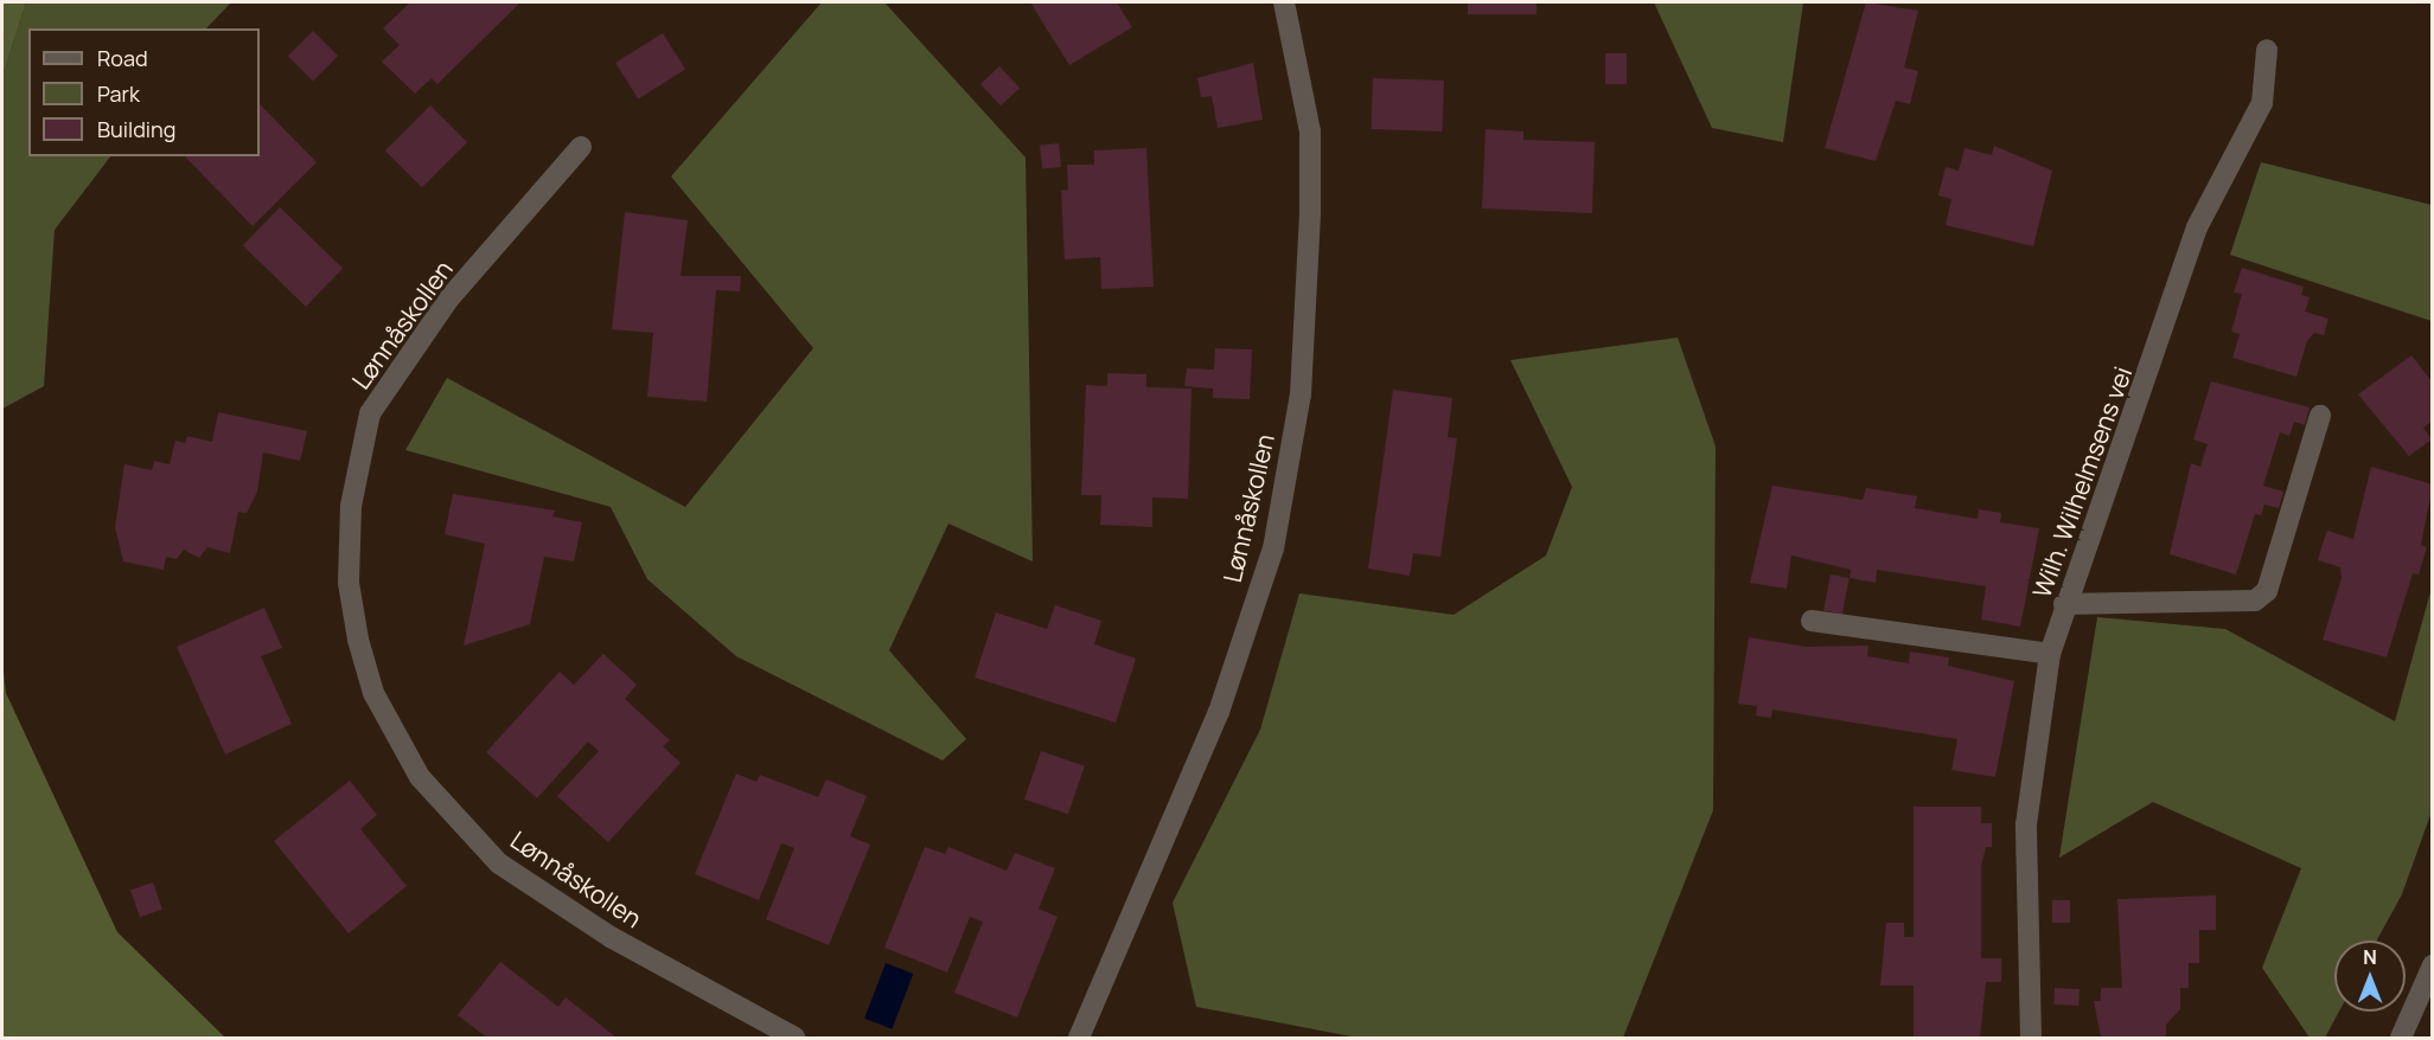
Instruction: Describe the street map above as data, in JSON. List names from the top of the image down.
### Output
{
  "streets": {
    "street": ["Lønnåskollen", "Wilh. Wilhelmsens vei"]
  },
  "legend": ["Road", "Park", "Building"],
  "north": "top"
}
